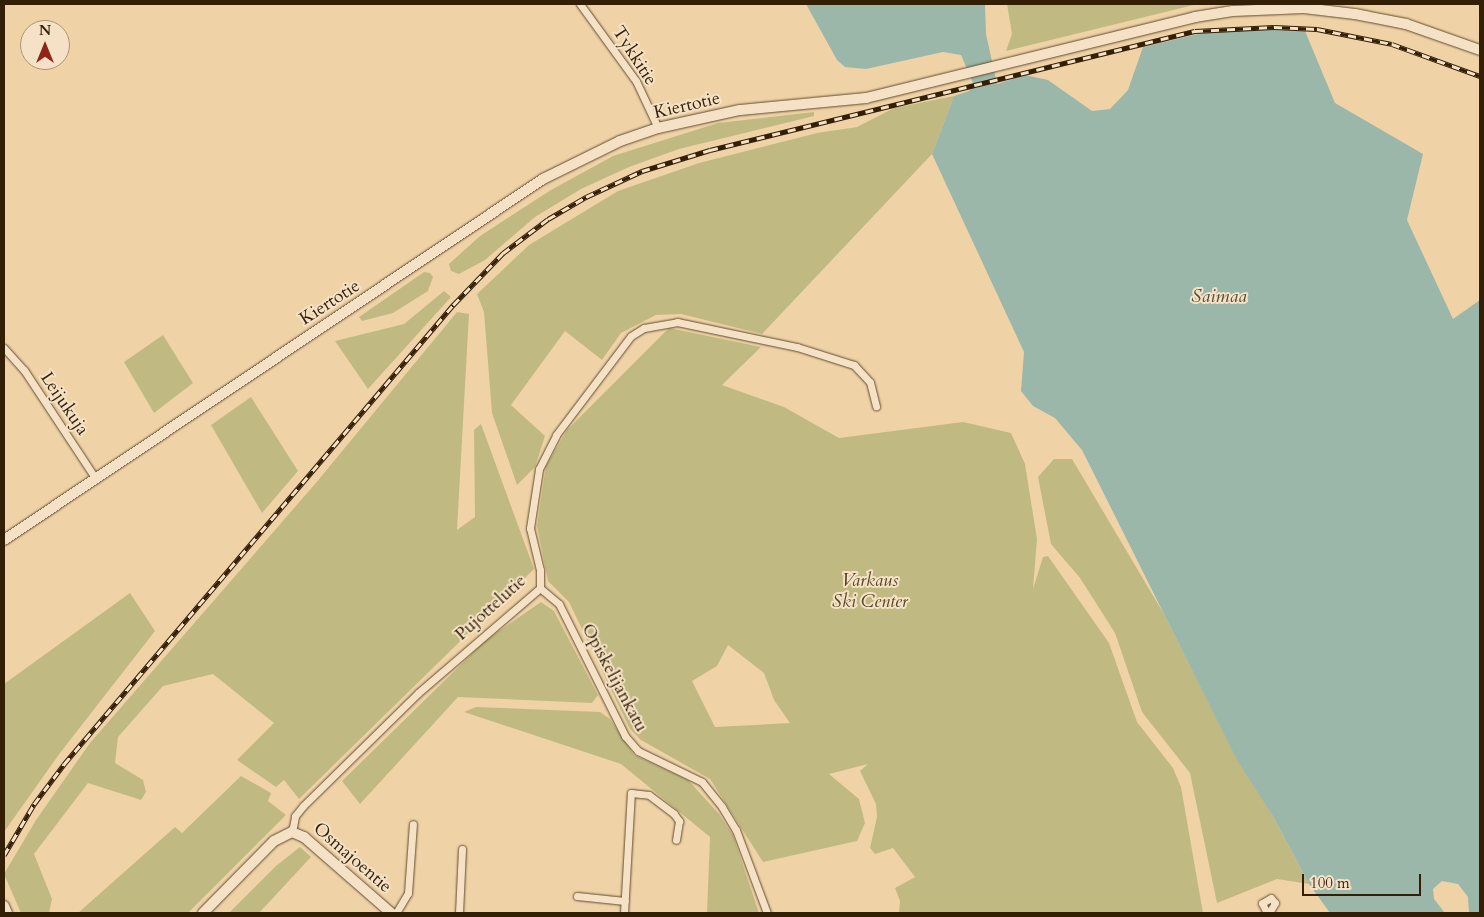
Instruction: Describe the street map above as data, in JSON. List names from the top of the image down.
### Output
{
  "streets": {
    "street": [
      "Tykkitie",
      "Kiertotie",
      "Leijukuja",
      "Pujottelutie",
      "Opiskelijankatu",
      "Osmajoentie"
    ]
  },
  "crossings": [
    ["Tykkitie", "Kiertotie"],
    ["Kiertotie", "Leijukuja"],
    ["Pujottelutie", "Opiskelijankatu"],
    ["Pujottelutie", "Osmajoentie"]
  ],
  "water": ["Saimaa"],
  "parks": ["Varkaus Ski Center"],
  "scale_bar": "100 m",
  "north": "top"
}
